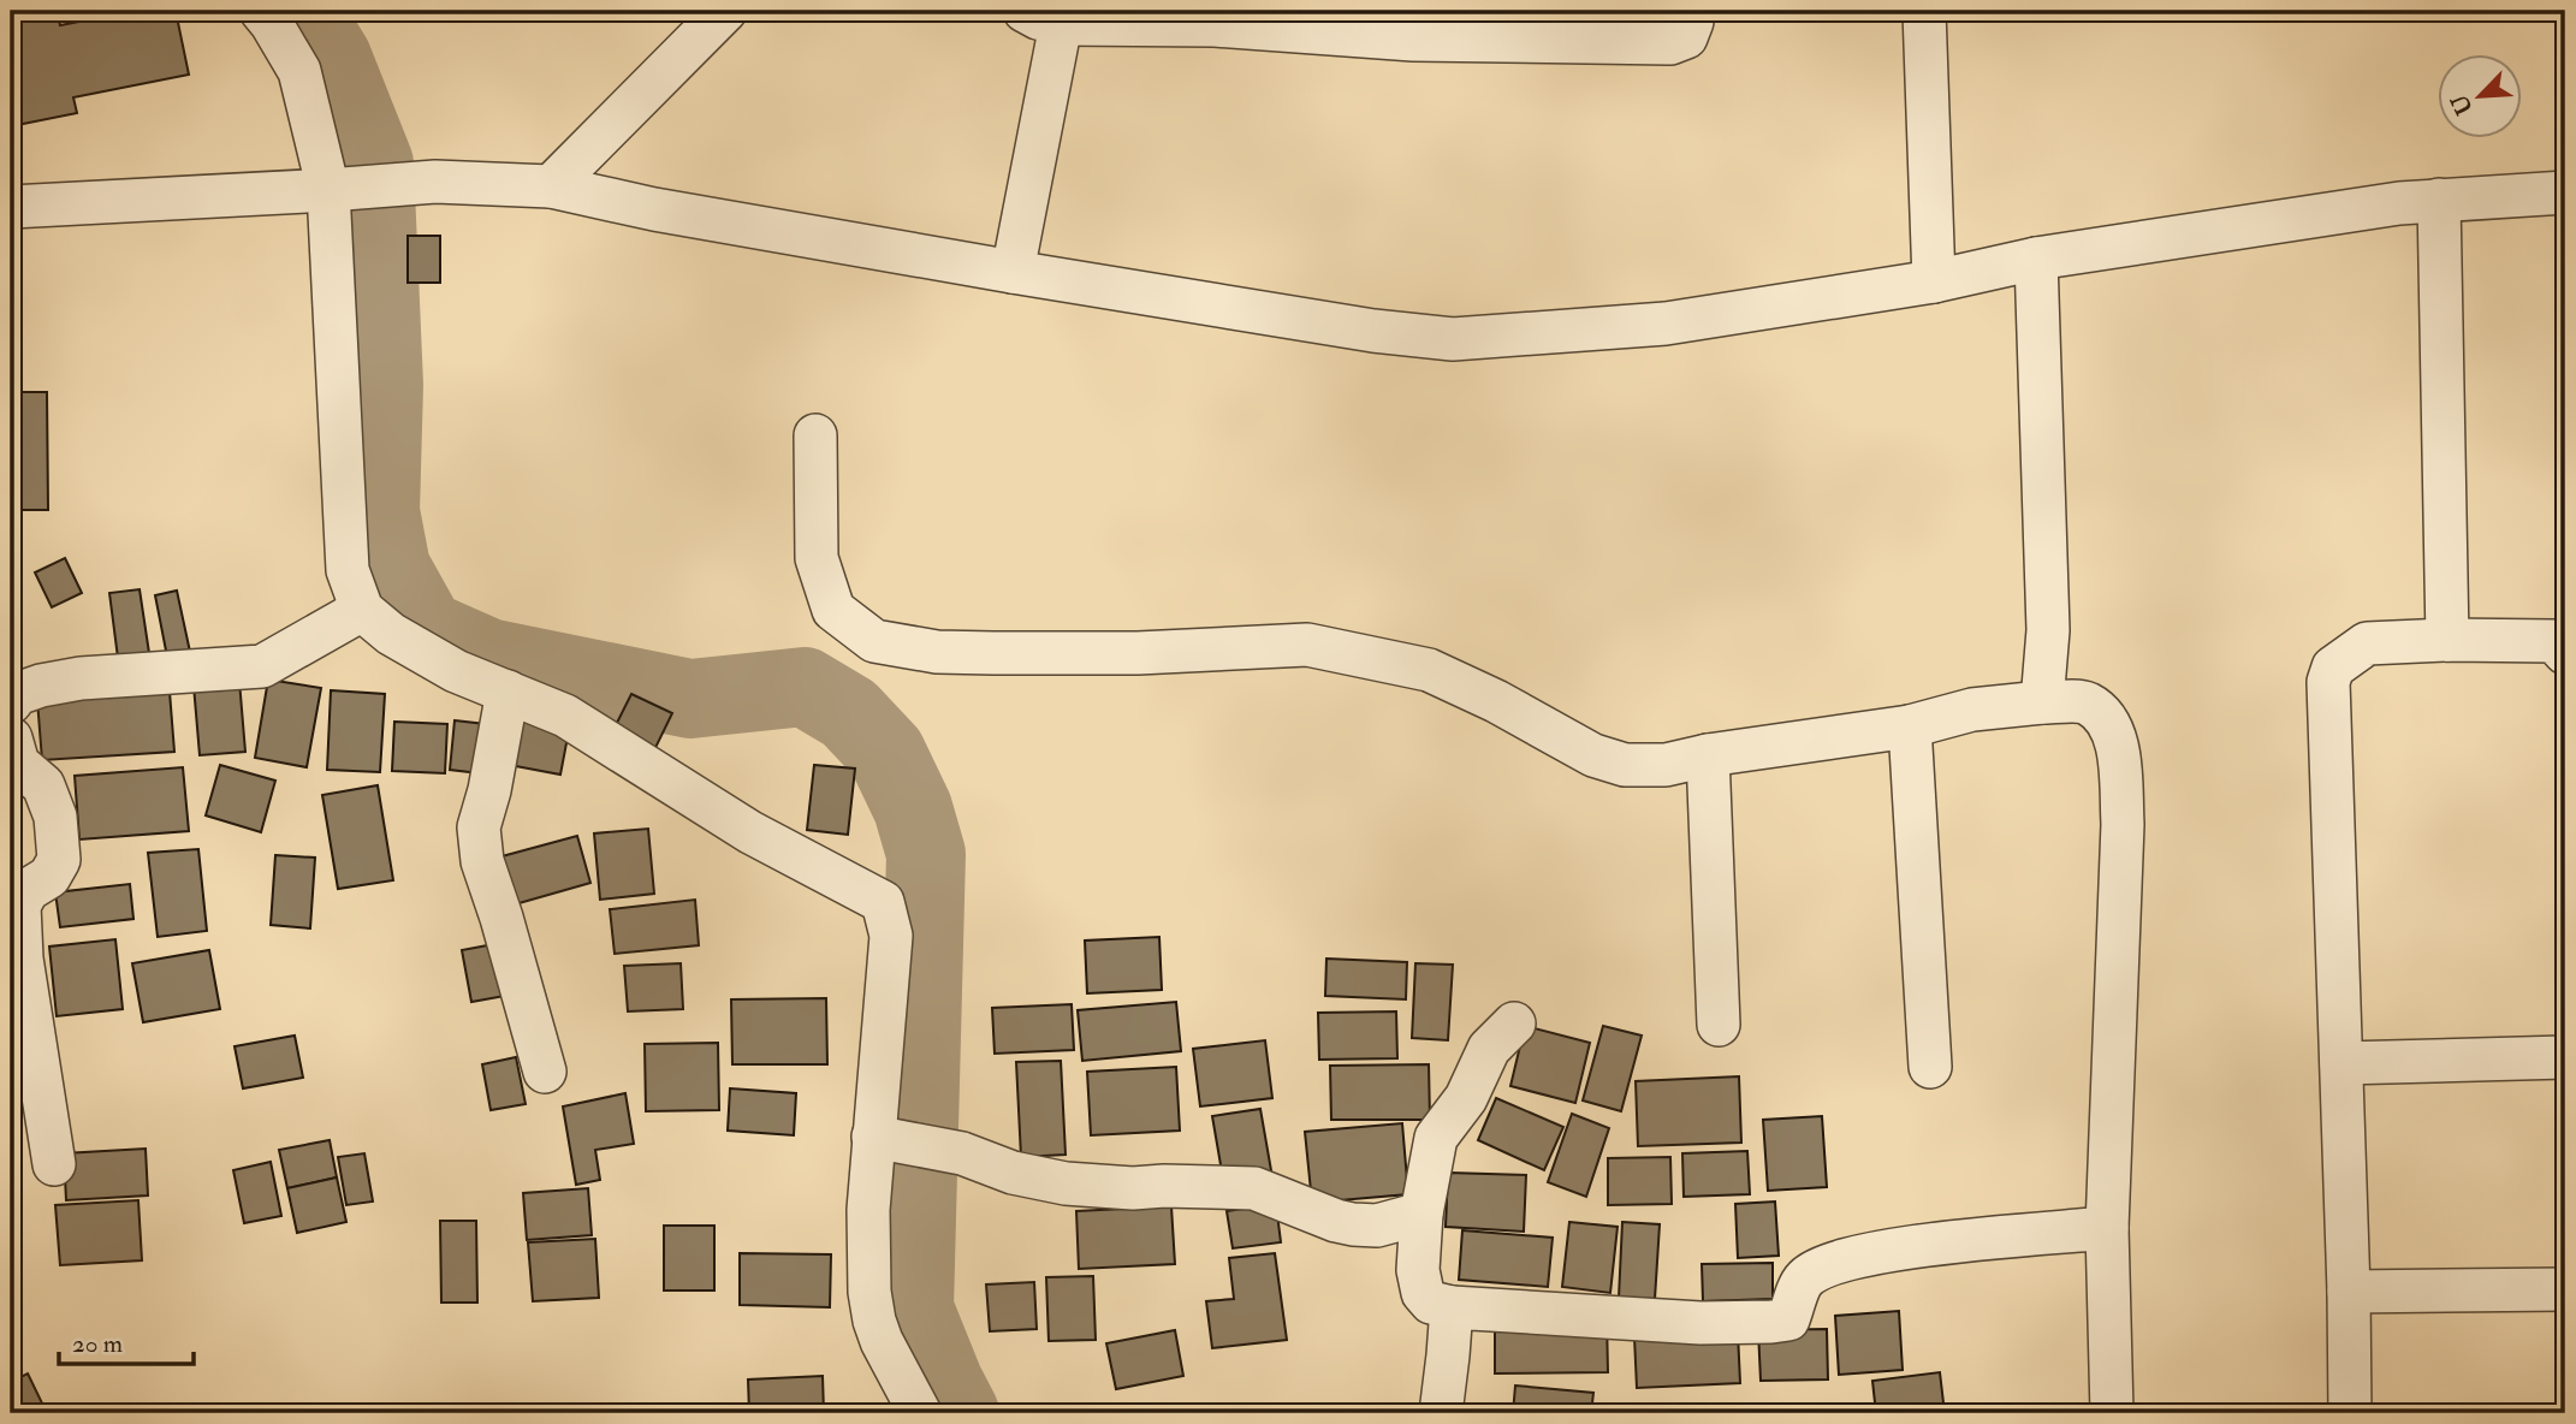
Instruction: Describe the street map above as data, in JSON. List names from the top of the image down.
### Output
{
  "scale_bar": "20 m",
  "north": "bottom left"
}
